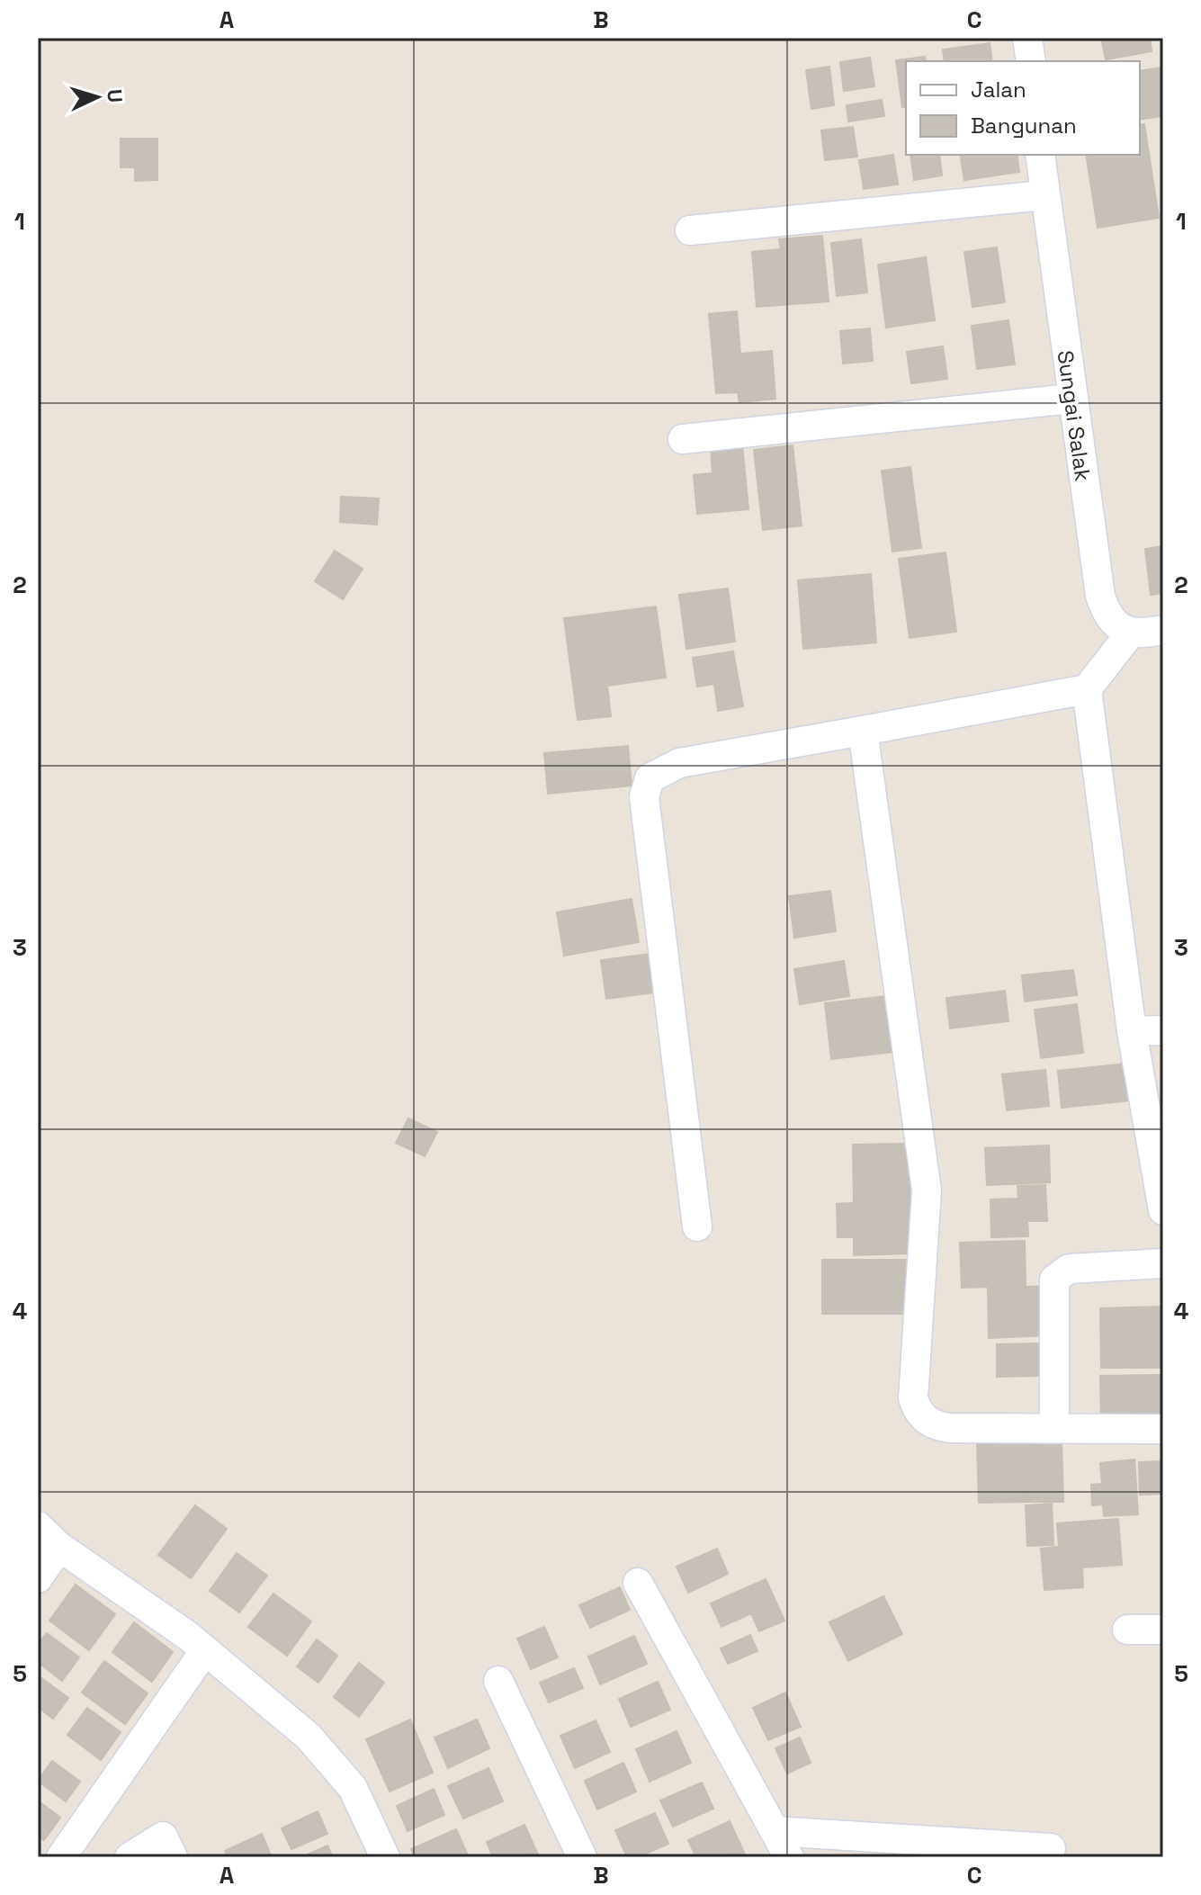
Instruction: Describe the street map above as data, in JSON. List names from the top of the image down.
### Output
{
  "streets": {
    "street": ["Sungai Salak"]
  },
  "legend": ["Jalan", "Bangunan"],
  "north": "right",
  "grid": {
    "columns": ["A", "B", "C"],
    "rows": [
      "1",
      "2",
      "3",
      "4",
      "5"
    ]
  }
}
